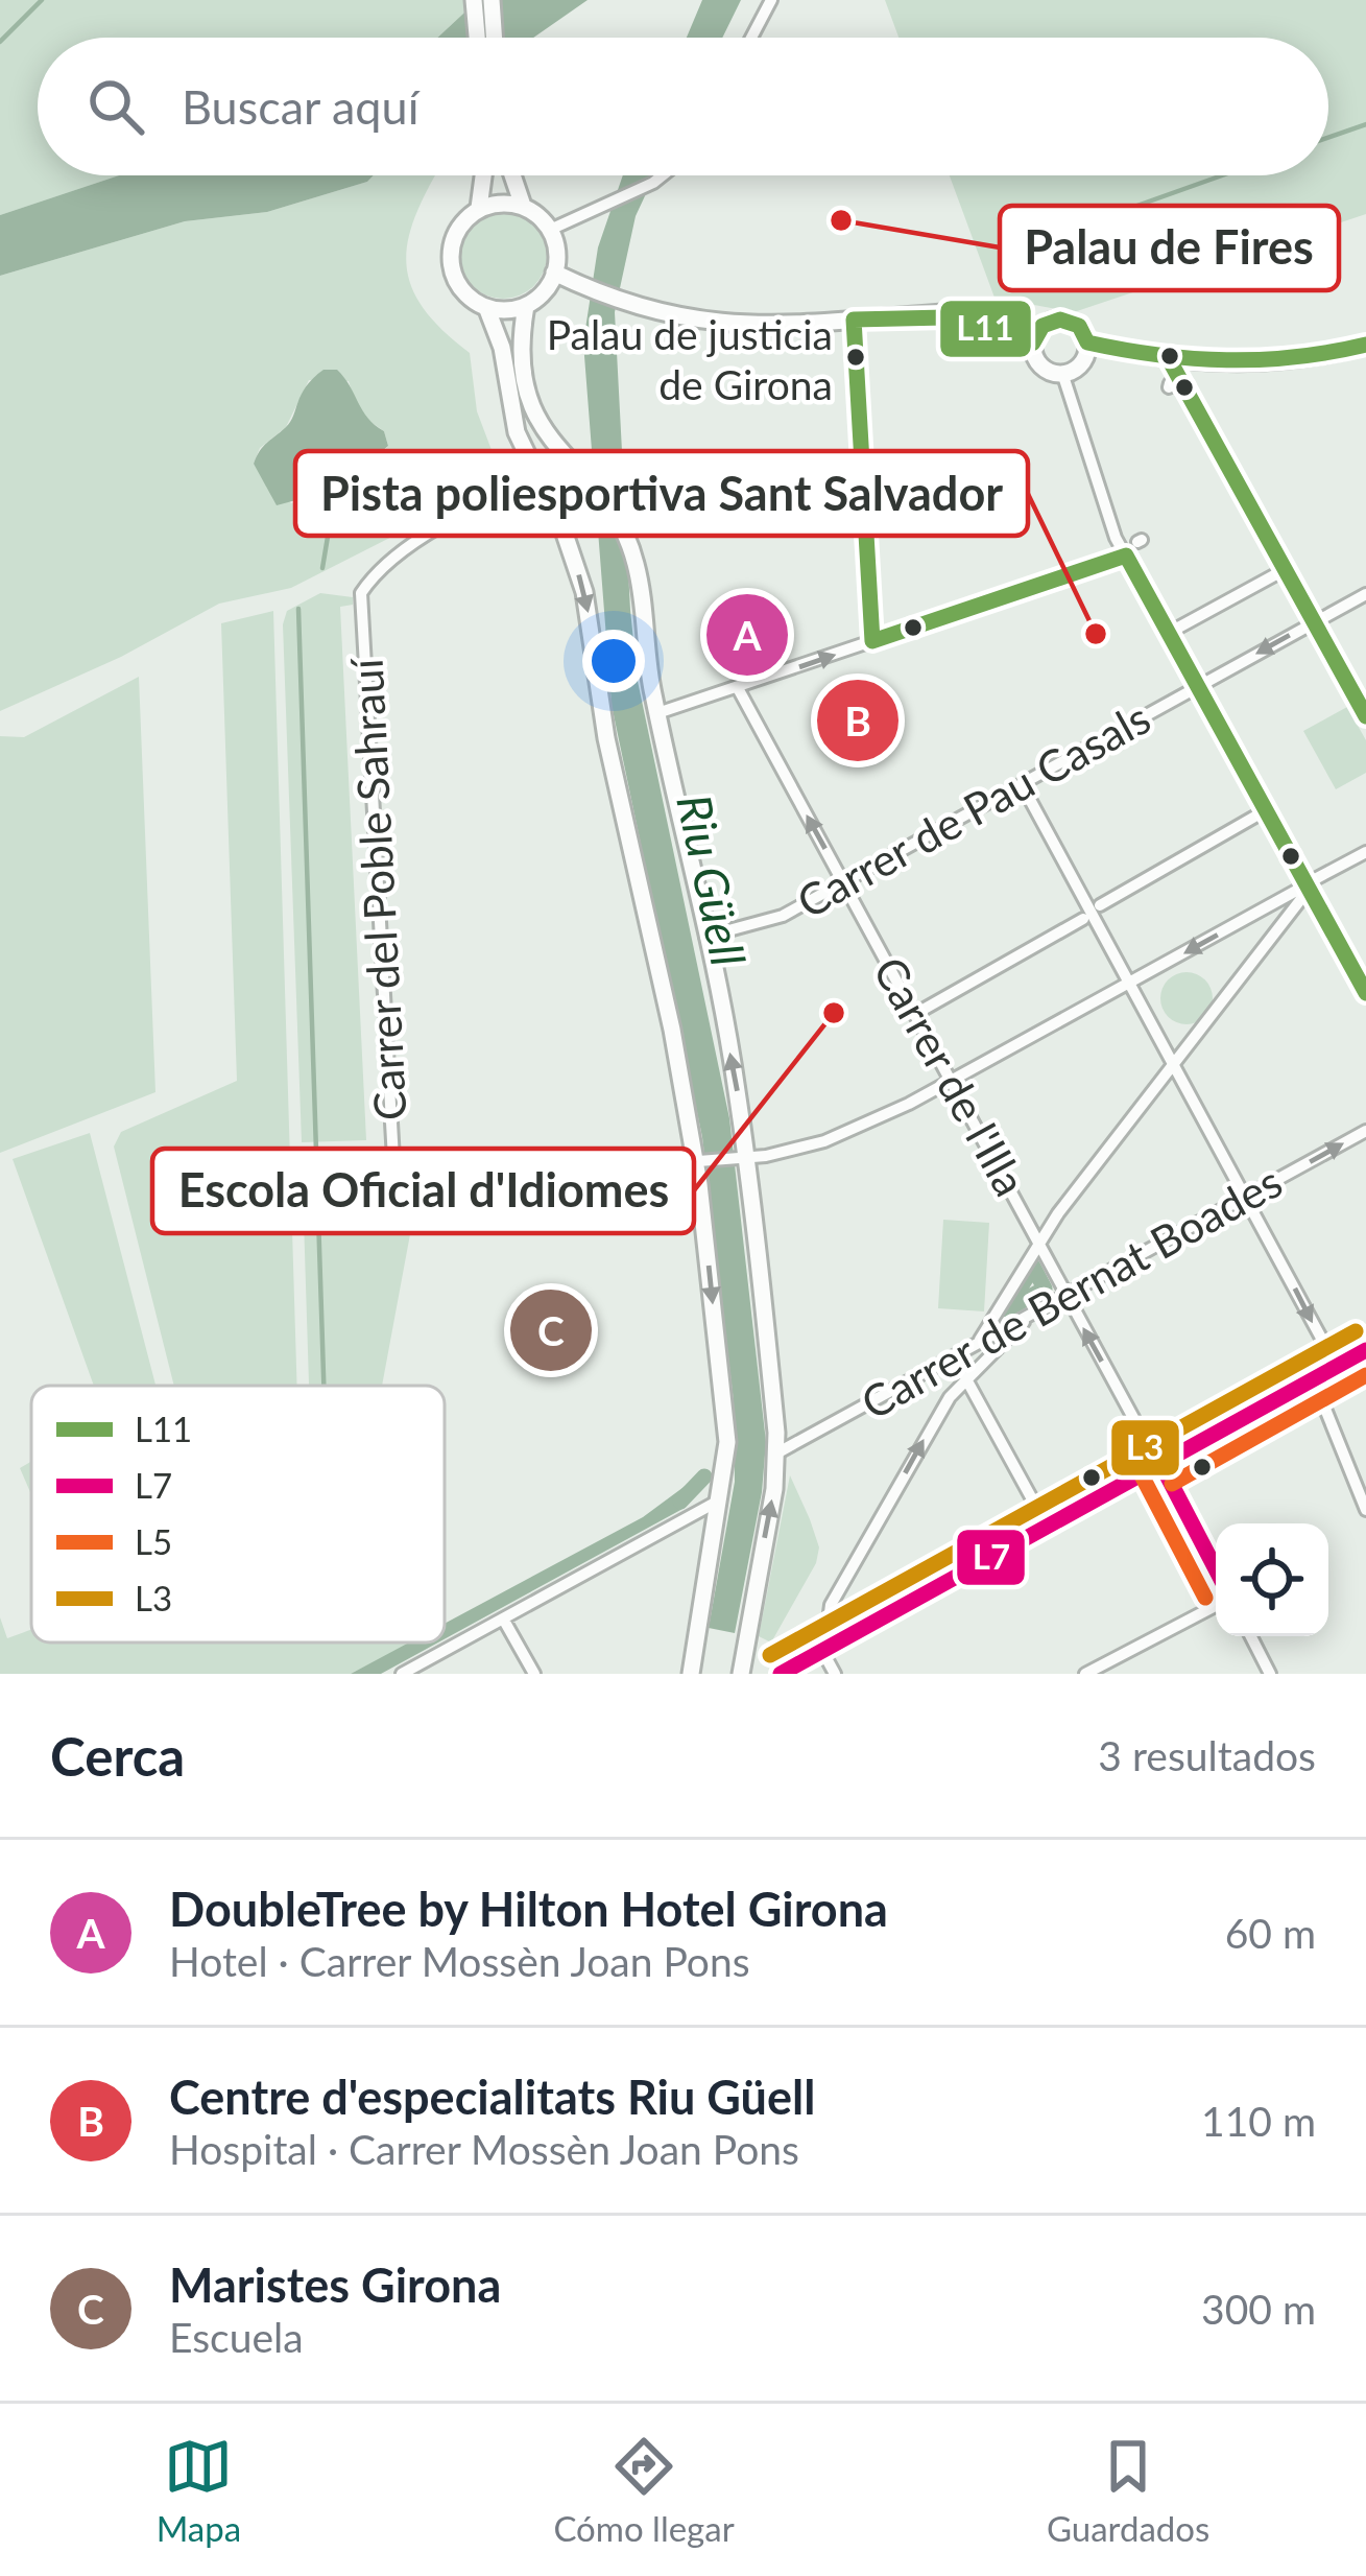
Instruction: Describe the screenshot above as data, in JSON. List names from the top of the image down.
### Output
{
  "streets": {
    "street": [
      "Carrer de Pau Casals",
      "Carrer del Poble Sahrauí",
      "Carrer de l'Illa",
      "Carrer de Bernat Boades"
    ]
  },
  "crossings": [
    ["Carrer de Pau Casals", "Carrer de l'Illa"],
    ["Carrer de l'Illa", "Carrer de Bernat Boades"]
  ],
  "one_way": ["Carrer de l'Illa"],
  "water": ["Riu Güell"],
  "places": [
    "Palau de Fires",
    "Palau de justicia de Girona",
    "Pista poliesportiva Sant Salvador",
    "Escola Oficial d'Idiomes"
  ],
  "lines": [
    "transit line L11",
    "transit line L3",
    "transit line L7",
    "transit line L5"
  ],
  "legend": [
    "L11",
    "L7",
    "L5",
    "L3"
  ],
  "page": {
    "search": "Buscar aquí",
    "pins": ["A", "B", "C"],
    "heading": ["Cerca", "3 resultados"],
    "list": [
      {
        "mark": "A",
        "name": "DoubleTree by Hilton Hotel Girona",
        "note": "Hotel · Carrer Mossèn Joan Pons",
        "value": "60 m"
      },
      {
        "mark": "B",
        "name": "Centre d'especialitats Riu Güell",
        "note": "Hospital · Carrer Mossèn Joan Pons",
        "value": "110 m"
      },
      {
        "mark": "C",
        "name": "Maristes Girona",
        "note": "Escuela",
        "value": "300 m"
      }
    ],
    "nav": ["Mapa", "Cómo llegar", "Guardados"]
  }
}
